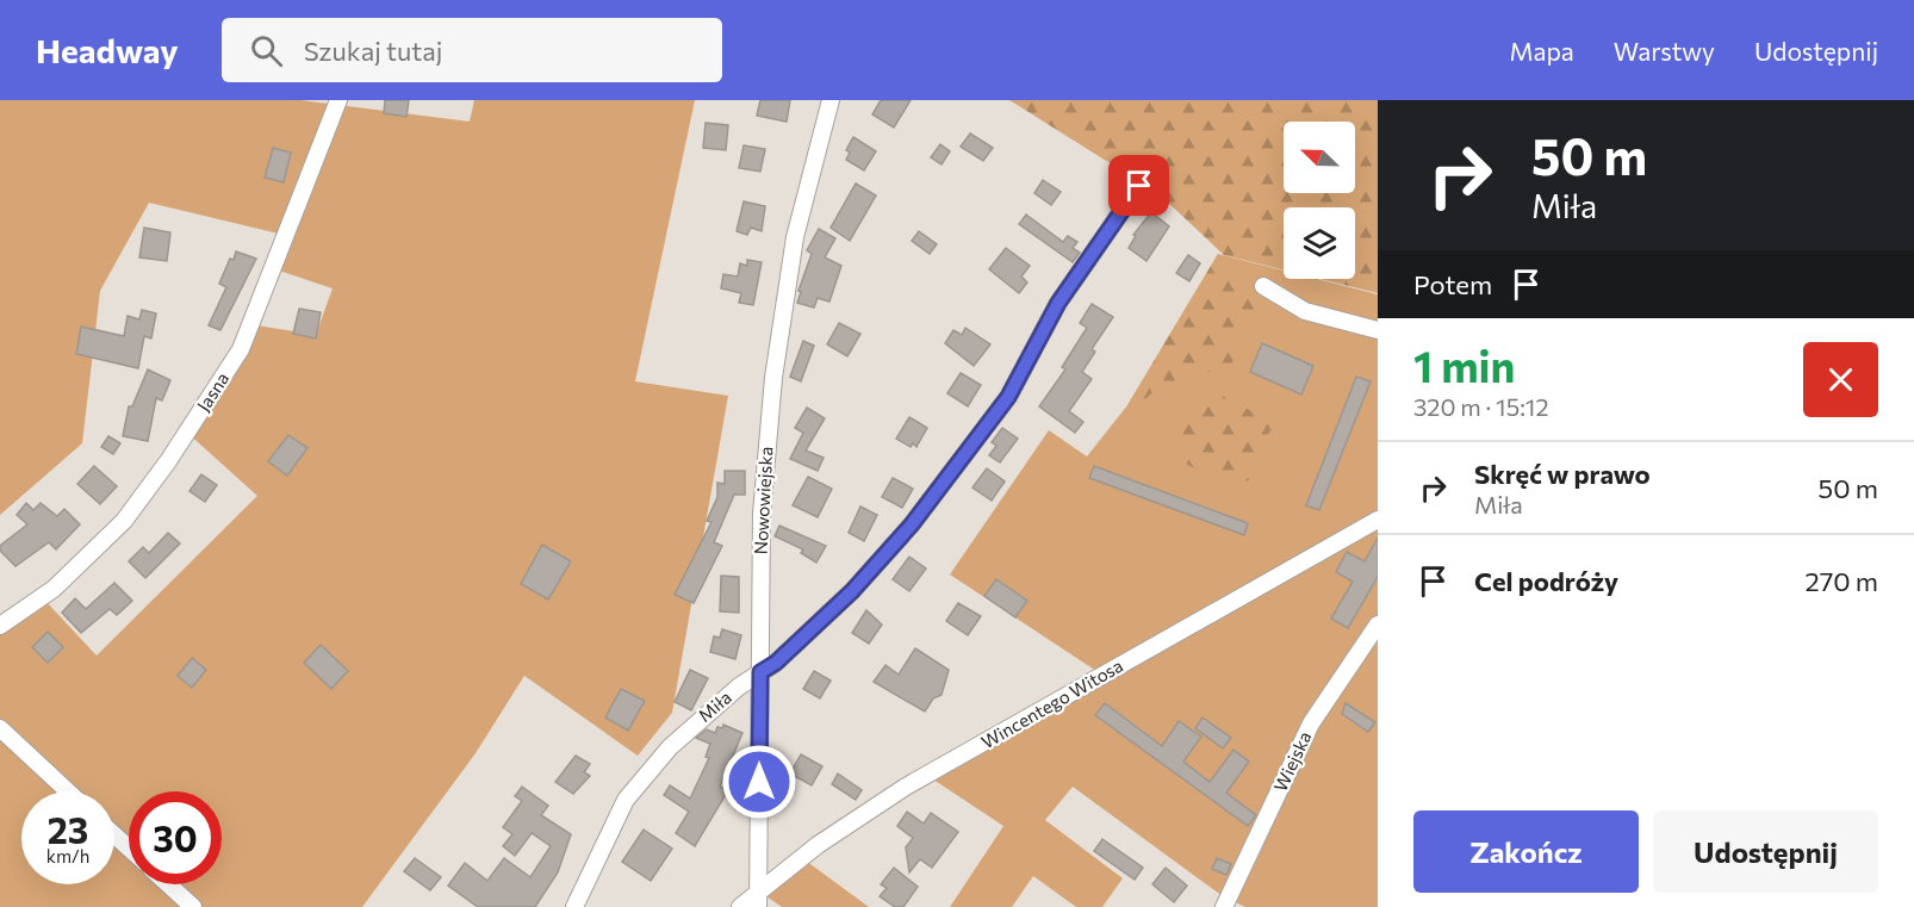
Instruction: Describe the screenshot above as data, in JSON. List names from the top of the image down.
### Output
{
  "streets": {
    "street": [
      "Jasna",
      "Nowowiejska",
      "Wincentego Witosa",
      "Miła",
      "Wiejska"
    ]
  },
  "crossings": [
    ["Nowowiejska", "Wincentego Witosa"],
    ["Nowowiejska", "Miła"]
  ],
  "north": "top left",
  "page": {
    "header": "Headway",
    "search": "Szukaj tutaj",
    "nav": ["Mapa", "Warstwy", "Udostępnij"],
    "turn": ["50 m", "Miła"],
    "then": "Potem",
    "heading": ["1 min", "320 m · 15:12"],
    "list": [
      {
        "name": "Skręć w prawo",
        "note": "Miła",
        "value": "50 m"
      },
      {
        "name": "Cel podróży",
        "value": "270 m"
      }
    ],
    "speed": "23 km/h",
    "limit": "30",
    "buttons": ["Zakończ", "Udostępnij"]
  }
}
